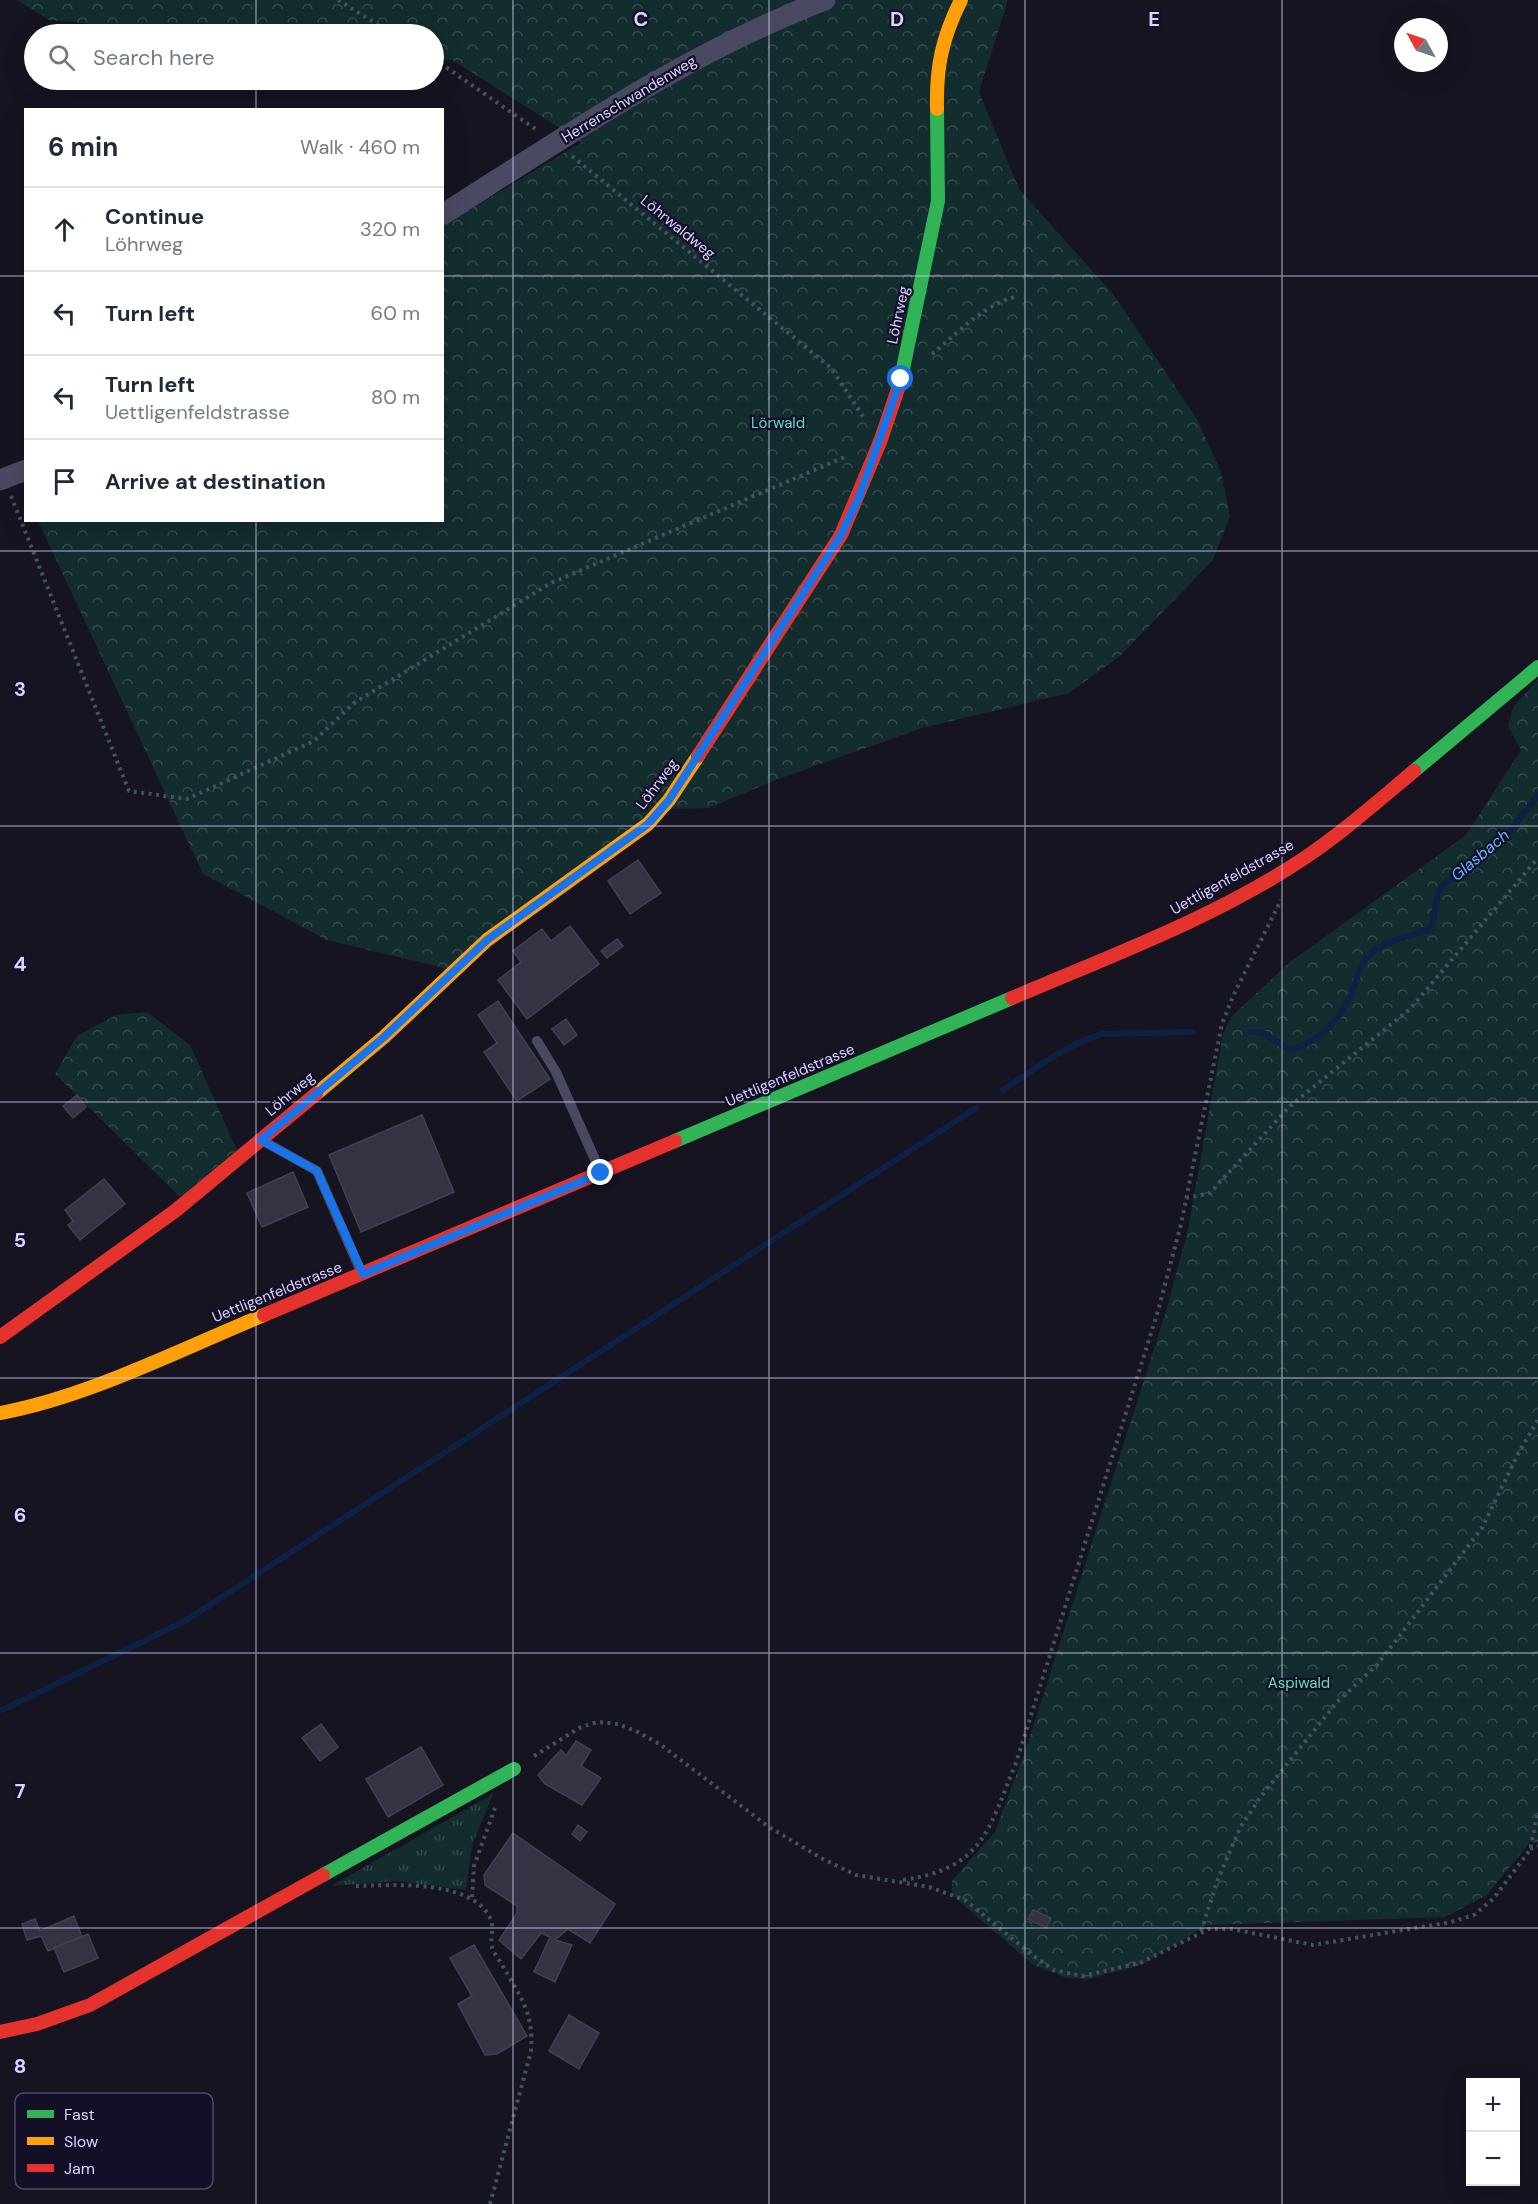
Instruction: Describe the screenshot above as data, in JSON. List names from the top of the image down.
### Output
{
  "streets": {
    "street": ["Herrenschwandenweg", "Löhrweg", "Uettligenfeldstrasse"],
    "path": ["Löhrwaldweg"]
  },
  "crossings": [
    ["Herrenschwandenweg", "Löhrwaldweg"],
    ["Löhrwaldweg", "Löhrweg"]
  ],
  "water": ["Glasbach"],
  "parks": ["Lörwald", "Aspiwald"],
  "legend": ["Fast", "Slow", "Jam"],
  "north": "top left",
  "page": {
    "search": "Search here",
    "heading": ["6 min", "Walk · 460 m"],
    "list": [
      ["Continue", "Löhrweg", "320 m"],
      ["Turn left", "60 m"],
      ["Turn left", "Uettligenfeldstrasse", "80 m"],
      "Arrive at destination"
    ],
    "map_buttons": ["+", "−"]
  },
  "grid": {
    "columns": ["C", "D", "E"],
    "rows": [
      "3",
      "4",
      "5",
      "6",
      "7",
      "8"
    ]
  }
}
